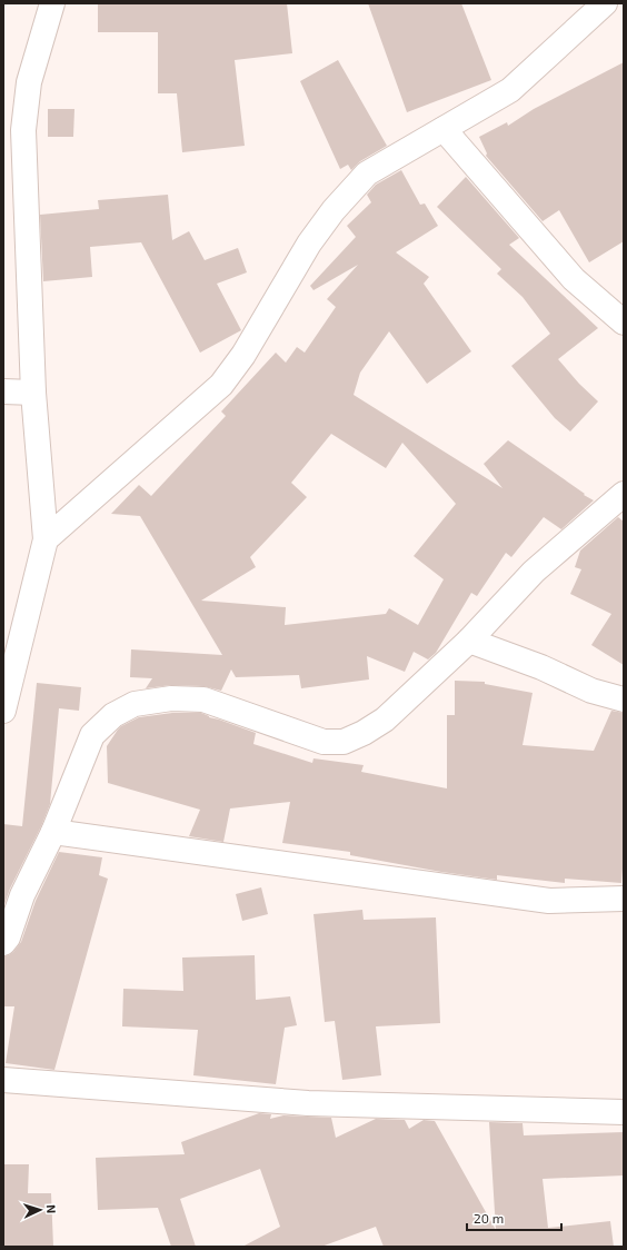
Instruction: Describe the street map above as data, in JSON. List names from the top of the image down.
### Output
{
  "scale_bar": "20 m",
  "north": "right"
}
